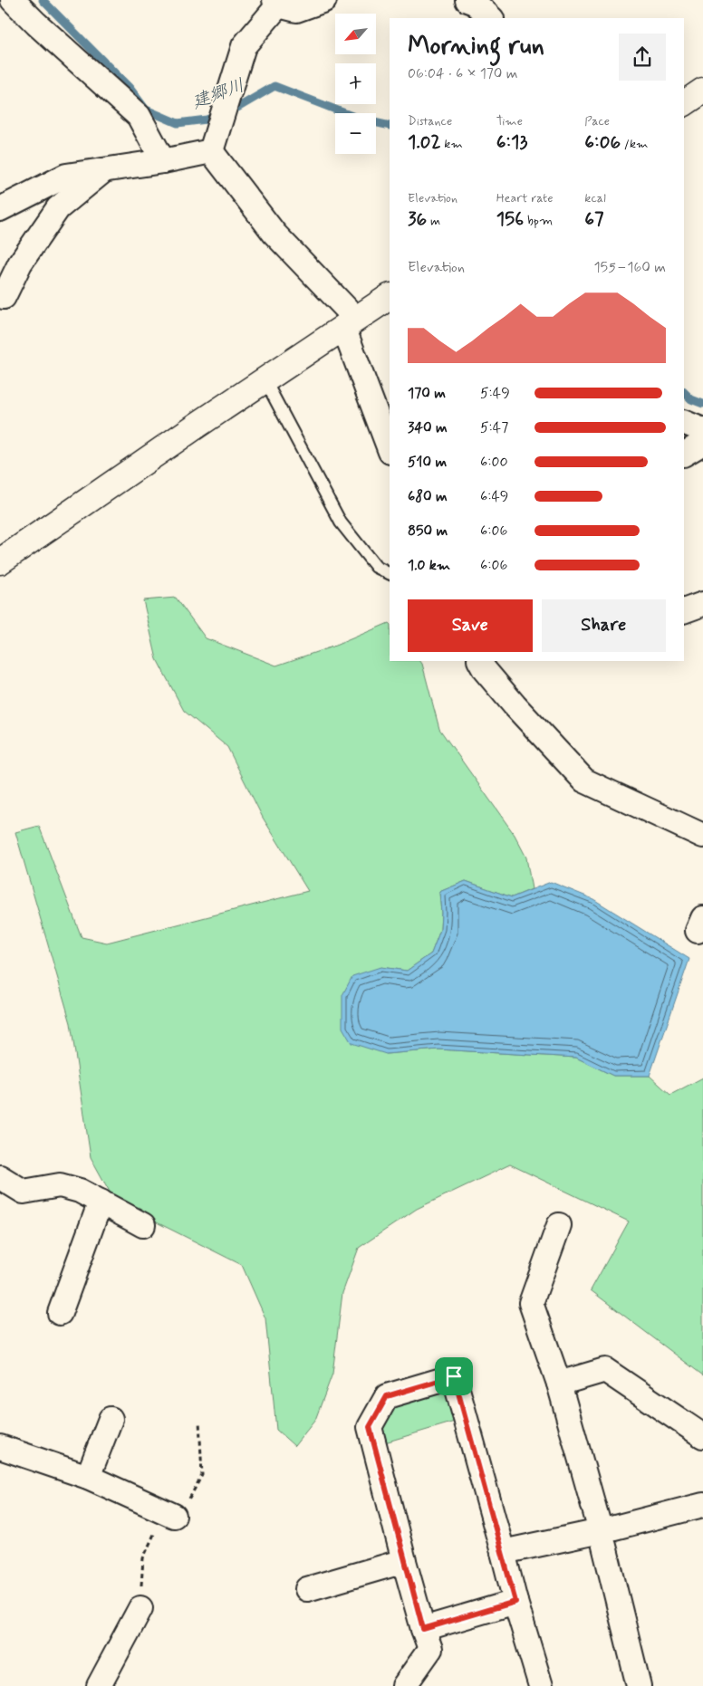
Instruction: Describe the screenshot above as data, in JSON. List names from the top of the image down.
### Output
{
  "water": ["建郷川"],
  "north": "bottom left",
  "page": {
    "map_buttons": ["+", "−"],
    "heading": ["Morning run", "06:04 · 6 × 170 m"],
    "stats": [
      ["Distance", "1.02 km"],
      ["Time", "6:13"],
      ["Pace", "6:06 /km"],
      ["Elevation", "36 m"],
      ["Heart rate", "156 bpm"],
      ["kcal", "67"]
    ],
    "chart": ["Elevation", "155–160 m"],
    "list": [
      {
        "name": "170 m",
        "note": "5:49"
      },
      {
        "name": "340 m",
        "note": "5:47"
      },
      {
        "name": "510 m",
        "note": "6:00"
      },
      {
        "name": "680 m",
        "note": "6:49"
      },
      {
        "name": "850 m",
        "note": "6:06"
      },
      {
        "name": "1.0 km",
        "note": "6:06"
      }
    ],
    "buttons": ["Save", "Share"]
  }
}
